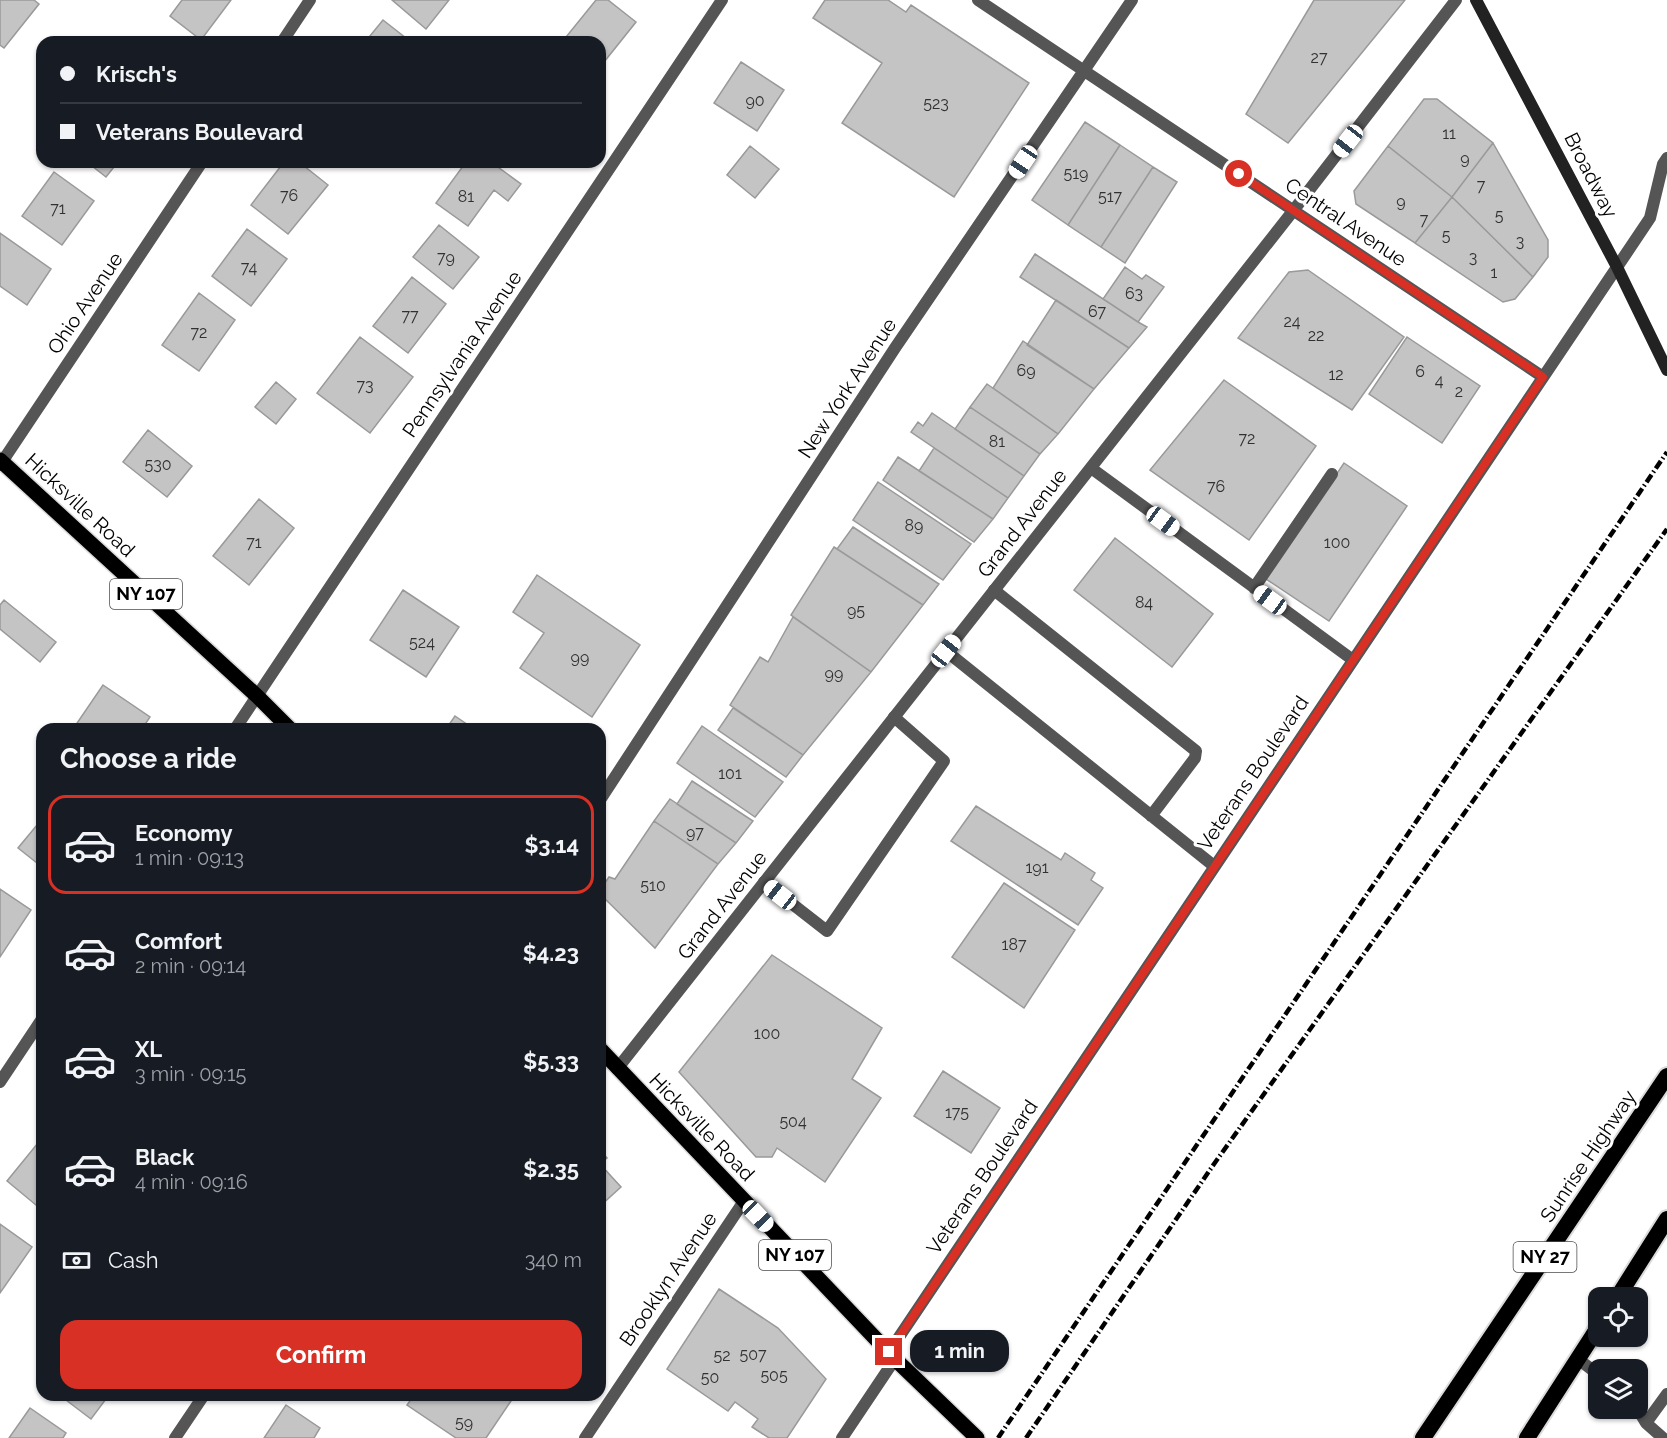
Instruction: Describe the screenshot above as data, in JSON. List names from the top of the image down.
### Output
{
  "streets": {
    "highway": ["Sunrise Highway", "NY 27"],
    "main road": ["Broadway", "Hicksville Road", "NY 107"],
    "street": [
      "Central Avenue",
      "Ohio Avenue",
      "Pennsylvania Avenue",
      "New York Avenue",
      "Grand Avenue",
      "Veterans Boulevard",
      "Brooklyn Avenue"
    ]
  },
  "crossings": [
    ["Broadway", "Veterans Boulevard"],
    ["Central Avenue", "New York Avenue"],
    ["Central Avenue", "Grand Avenue"],
    ["Central Avenue", "Veterans Boulevard"],
    ["Ohio Avenue", "Hicksville Road"],
    ["Pennsylvania Avenue", "Hicksville Road"],
    ["Hicksville Road", "Grand Avenue"],
    ["Hicksville Road", "Veterans Boulevard"],
    ["Hicksville Road", "Brooklyn Avenue"]
  ],
  "house_numbers": [
    "27",
    "90",
    "523",
    "11",
    "9",
    "519",
    "7",
    "76",
    "81",
    "517",
    "9",
    "71",
    "5",
    "7",
    "5",
    "3",
    "79",
    "3",
    "74",
    "1",
    "63",
    "67",
    "77",
    "24",
    "72",
    "22",
    "69",
    "6",
    "12",
    "4",
    "73",
    "2",
    "72",
    "81",
    "530",
    "76",
    "89",
    "71",
    "100",
    "84",
    "95",
    "524",
    "99",
    "99",
    "101",
    "97",
    "191",
    "510",
    "187",
    "100",
    "175",
    "504",
    "507",
    "52",
    "505",
    "50",
    "59"
  ],
  "page": {
    "banner": ["Krisch's", "Veterans Boulevard"],
    "heading": "Choose a ride",
    "list": [
      {
        "name": "Economy",
        "note": "1 min · 09:13",
        "value": "$3.14"
      },
      {
        "name": "Comfort",
        "note": "2 min · 09:14",
        "value": "$4.23"
      },
      {
        "name": "XL",
        "note": "3 min · 09:15",
        "value": "$5.33"
      },
      {
        "name": "Black",
        "note": "4 min · 09:16",
        "value": "$2.35"
      }
    ],
    "pay": ["Cash", "340 m"],
    "buttons": "Confirm",
    "bubble": "1 min"
  }
}
